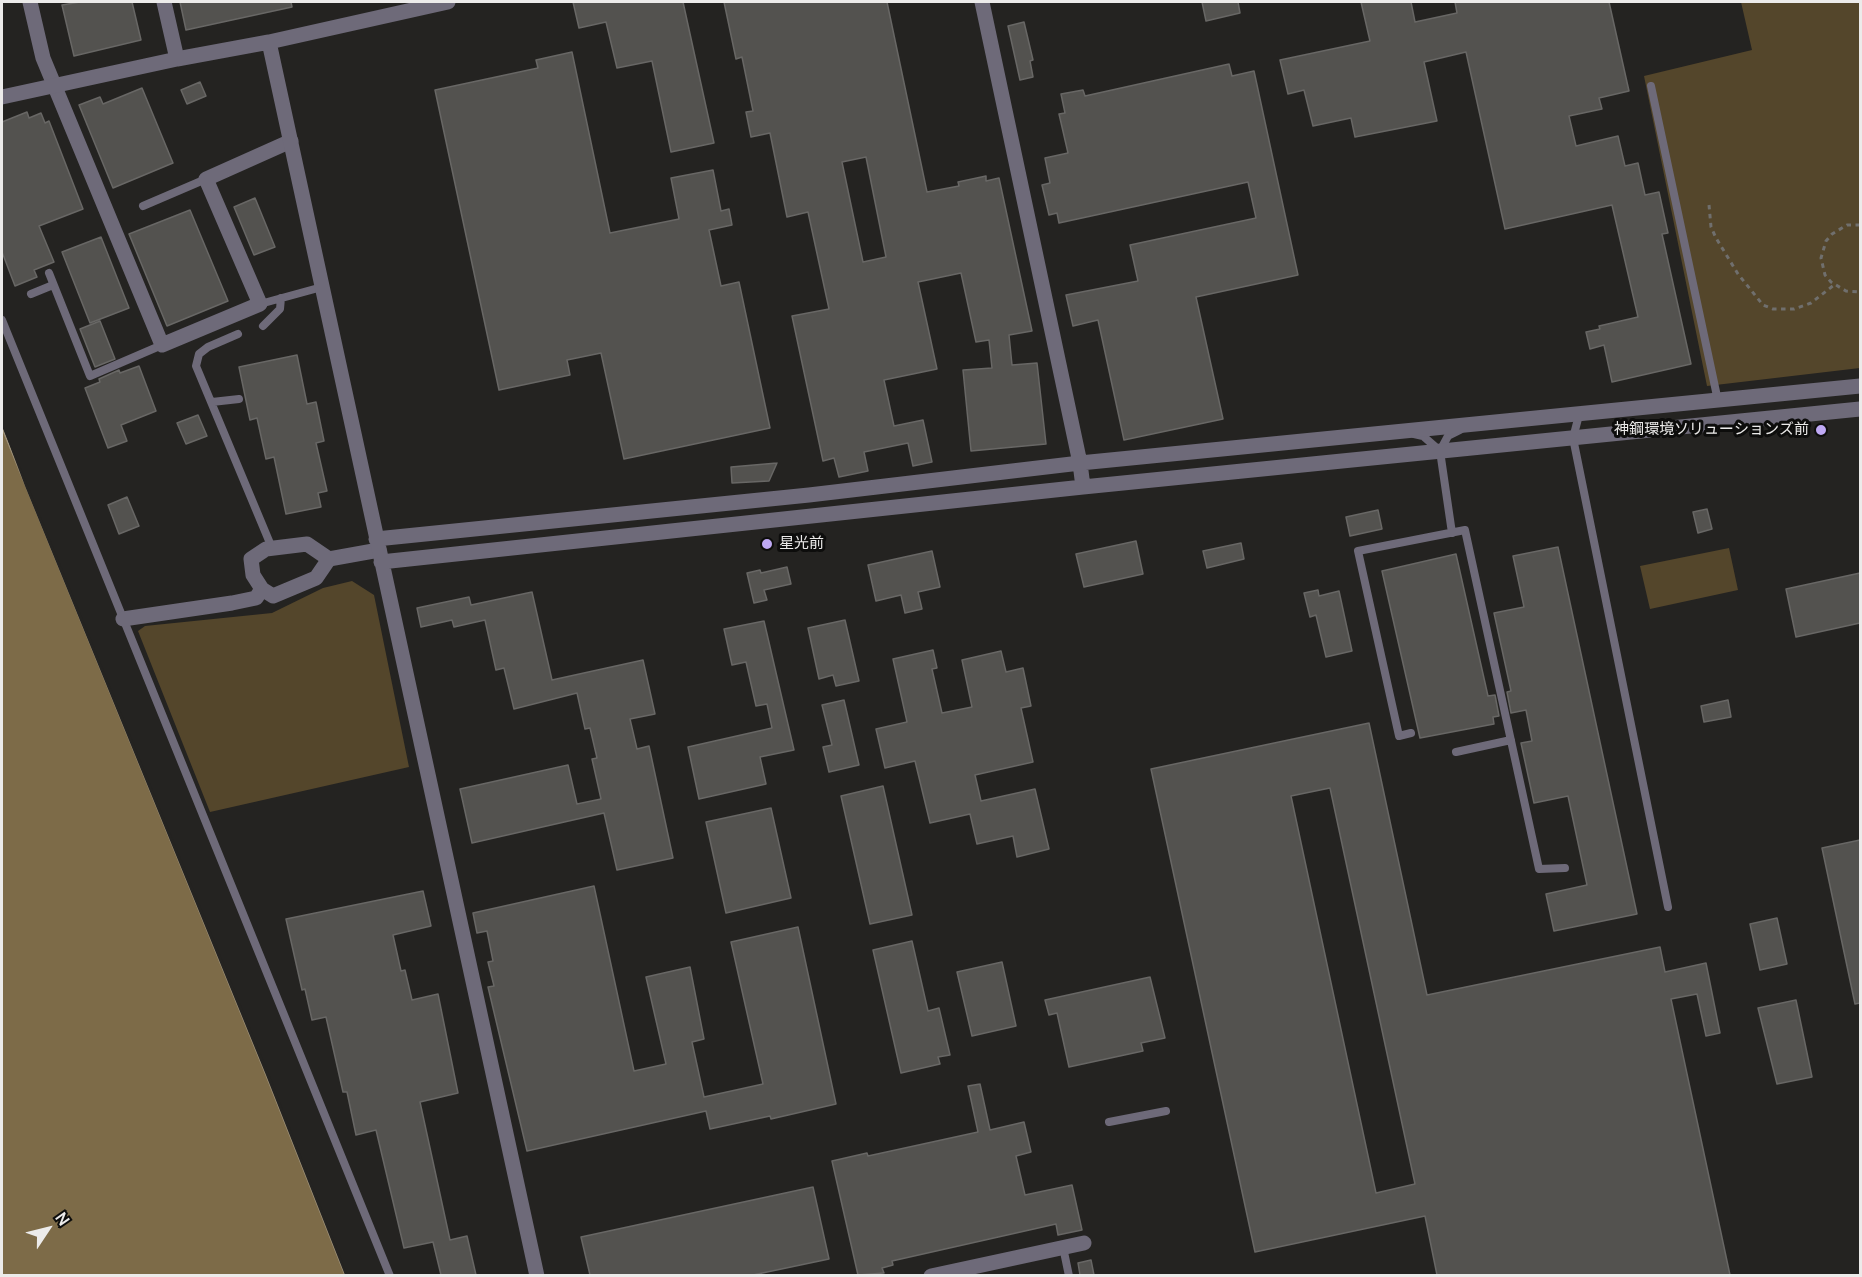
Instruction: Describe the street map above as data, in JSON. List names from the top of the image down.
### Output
{
  "places": ["神鋼環境ソリューションズ前", "星光前"],
  "north": "top right"
}
